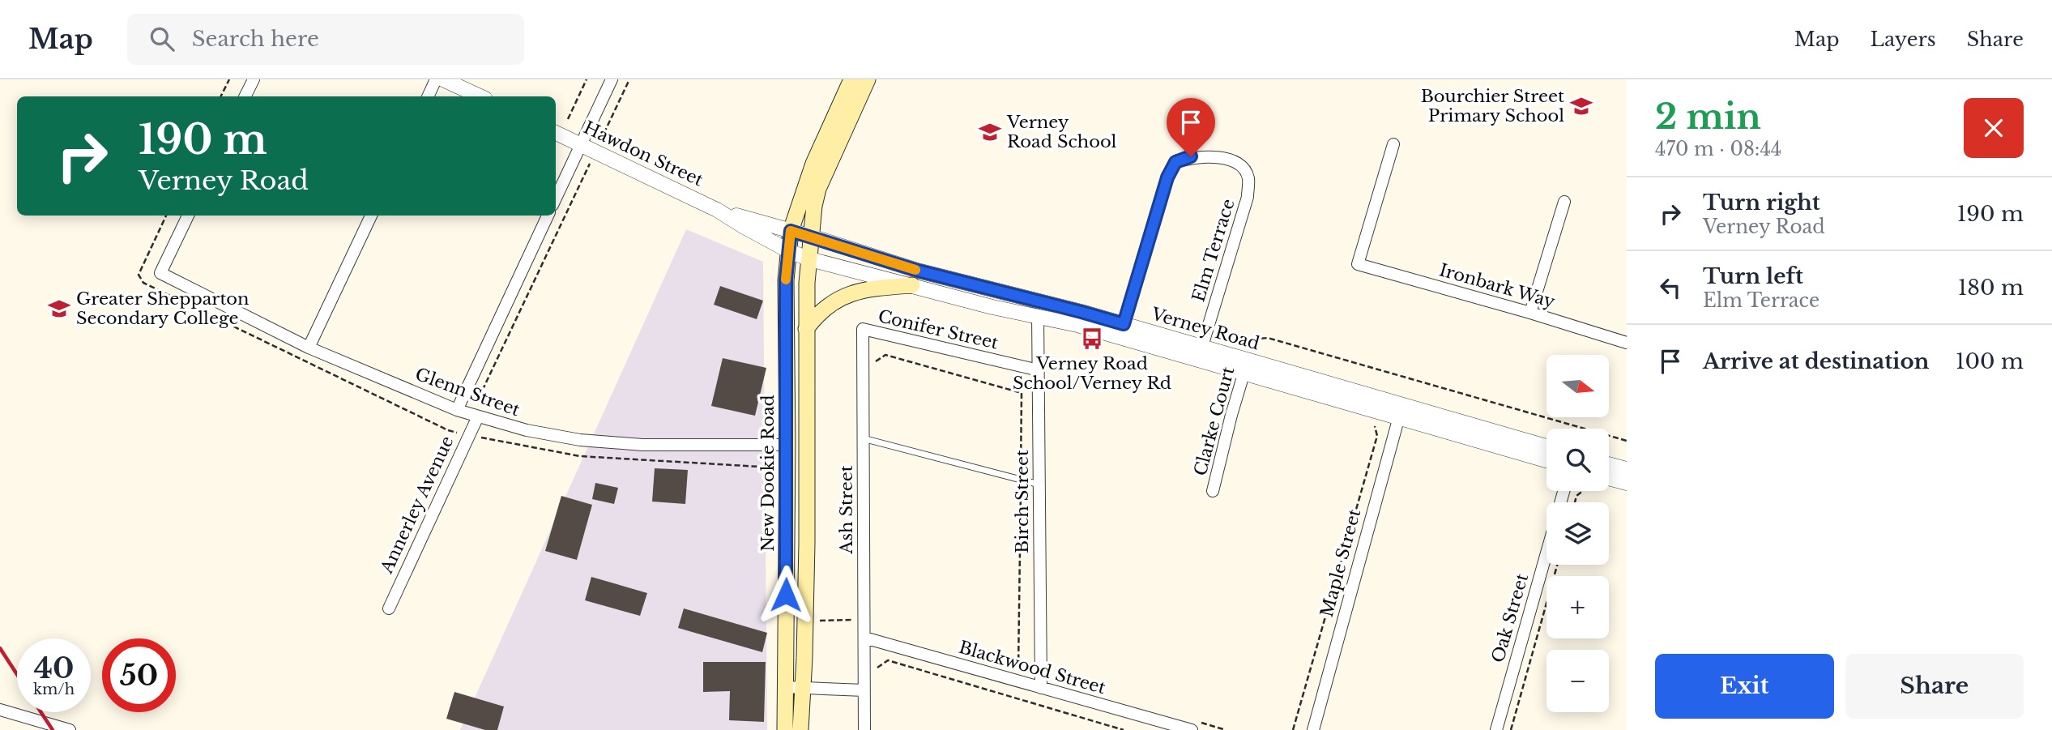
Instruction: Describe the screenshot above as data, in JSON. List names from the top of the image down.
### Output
{
  "streets": {
    "main road": ["New Dookie Road"],
    "street": [
      "Hawdon Street",
      "Elm Terrace",
      "Ironbark Way",
      "Verney Road",
      "Conifer Street",
      "Glenn Street",
      "Clarke Court",
      "Birch Street",
      "Annerley Avenue",
      "Ash Street",
      "Maple Street",
      "Oak Street",
      "Blackwood Street"
    ]
  },
  "crossings": [
    ["Hawdon Street", "Verney Road"],
    ["Hawdon Street", "New Dookie Road"],
    ["Elm Terrace", "Verney Road"],
    ["Verney Road", "Clarke Court"],
    ["Verney Road", "Birch Street"],
    ["Verney Road", "Maple Street"],
    ["Conifer Street", "Birch Street"],
    ["Conifer Street", "Ash Street"],
    ["Glenn Street", "New Dookie Road"],
    ["Glenn Street", "Annerley Avenue"],
    ["Birch Street", "Blackwood Street"],
    ["Ash Street", "Blackwood Street"]
  ],
  "places": {
    "school or university": ["Bourchier Street Primary School", "Verney Road School", "Greater Shepparton Secondary College"],
    "bus stop": ["Verney Road School/Verney Rd"]
  },
  "north": "right",
  "page": {
    "header": "Map",
    "search": "Search here",
    "nav": ["Map", "Layers", "Share"],
    "heading": ["2 min", "470 m · 08:44"],
    "turn": ["190 m", "Verney Road"],
    "list": [
      {
        "name": "Turn right",
        "note": "Verney Road",
        "value": "190 m"
      },
      {
        "name": "Turn left",
        "note": "Elm Terrace",
        "value": "180 m"
      },
      {
        "name": "Arrive at destination",
        "value": "100 m"
      }
    ],
    "map_buttons": ["+", "−"],
    "speed": "40 km/h",
    "limit": "50",
    "buttons": ["Exit", "Share"]
  }
}
